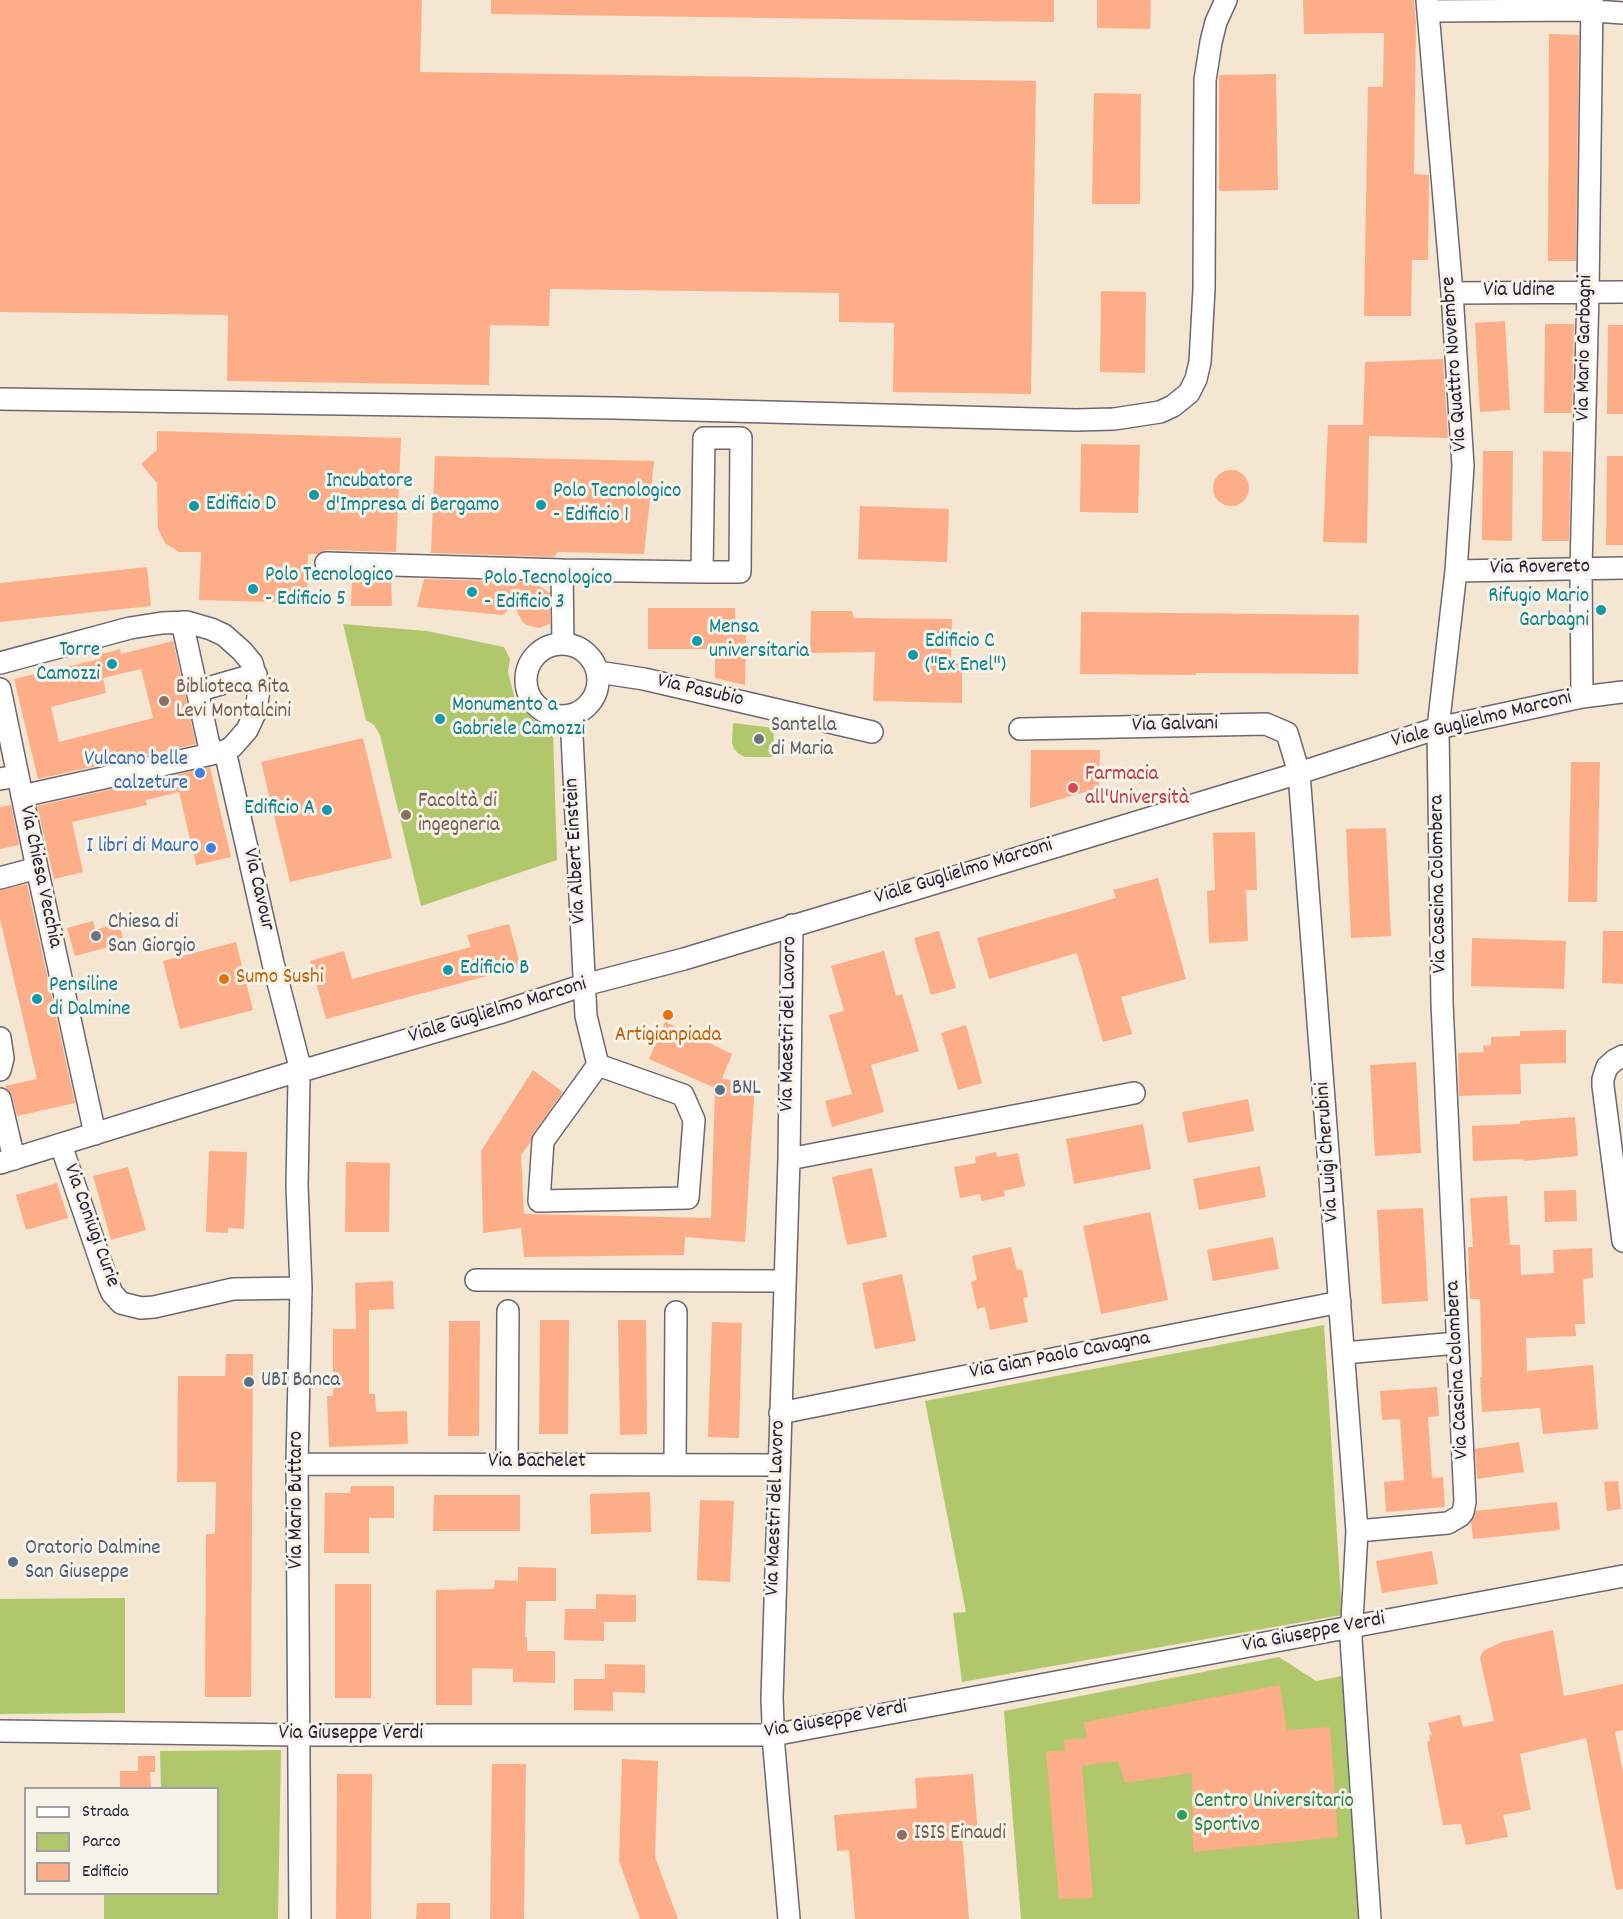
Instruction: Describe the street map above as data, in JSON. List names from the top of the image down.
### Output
{
  "streets": {
    "street": [
      "Via Udine",
      "Via Mario Garbagni",
      "Via Quattro Novembre",
      "Via Rovereto",
      "Via Pasubio",
      "Viale Guglielmo Marconi",
      "Via Galvani",
      "Via Albert Einstein",
      "Via Chiesa Vecchia",
      "Via Cascina Colombera",
      "Via Cavour",
      "Via Maestri del Lavoro",
      "Via Luigi Cherubini",
      "Via Coniugi Curie",
      "Via Gian Paolo Cavagna",
      "Via Bachelet",
      "Via Mario Buttaro",
      "Via Giuseppe Verdi"
    ]
  },
  "crossings": [
    ["Via Udine", "Via Mario Garbagni"],
    ["Via Udine", "Via Quattro Novembre"],
    ["Via Mario Garbagni", "Via Rovereto"],
    ["Via Mario Garbagni", "Viale Guglielmo Marconi"],
    ["Via Quattro Novembre", "Via Rovereto"],
    ["Via Quattro Novembre", "Viale Guglielmo Marconi"],
    ["Via Quattro Novembre", "Via Cascina Colombera"],
    ["Via Pasubio", "Via Albert Einstein"],
    ["Viale Guglielmo Marconi", "Via Galvani"],
    ["Viale Guglielmo Marconi", "Via Albert Einstein"],
    ["Viale Guglielmo Marconi", "Via Chiesa Vecchia"],
    ["Viale Guglielmo Marconi", "Via Cascina Colombera"],
    ["Viale Guglielmo Marconi", "Via Cavour"],
    ["Viale Guglielmo Marconi", "Via Maestri del Lavoro"],
    ["Viale Guglielmo Marconi", "Via Luigi Cherubini"],
    ["Viale Guglielmo Marconi", "Via Coniugi Curie"],
    ["Viale Guglielmo Marconi", "Via Mario Buttaro"],
    ["Via Galvani", "Via Luigi Cherubini"],
    ["Via Cascina Colombera", "Via Luigi Cherubini"],
    ["Via Cavour", "Via Mario Buttaro"],
    ["Via Maestri del Lavoro", "Via Gian Paolo Cavagna"],
    ["Via Maestri del Lavoro", "Via Bachelet"],
    ["Via Maestri del Lavoro", "Via Giuseppe Verdi"],
    ["Via Luigi Cherubini", "Via Gian Paolo Cavagna"],
    ["Via Coniugi Curie", "Via Mario Buttaro"],
    ["Via Bachelet", "Via Mario Buttaro"],
    ["Via Mario Buttaro", "Via Giuseppe Verdi"]
  ],
  "places": [
    "Incubatore d'Impresa di Bergamo",
    "Polo Tecnologico - Edificio 1",
    "Edificio D",
    "Polo Tecnologico - Edificio 5",
    "Polo Tecnologico - Edificio 3",
    "Rifugio Mario Garbagni",
    "Mensa universitaria",
    "Edificio C (\"Ex Enel\")",
    "Torre Camozzi",
    "Biblioteca Rita Levi Montalcini",
    "Monumento a Gabriele Camozzi",
    "Santella di Maria",
    "Vulcano belle calzeture",
    "Farmacia all'Università",
    "Edificio A",
    "Facoltà di ingegneria",
    "I libri di Mauro",
    "Chiesa di San Giorgio",
    "Edificio B",
    "Sumo Sushi",
    "Pensiline di Dalmine",
    "Artigianpiada",
    "BNL",
    "UBI Banca",
    "Oratorio Dalmine San Giuseppe",
    "Centro Universitario Sportivo",
    "ISIS Einaudi"
  ],
  "legend": ["Strada", "Parco", "Edificio"]
}
